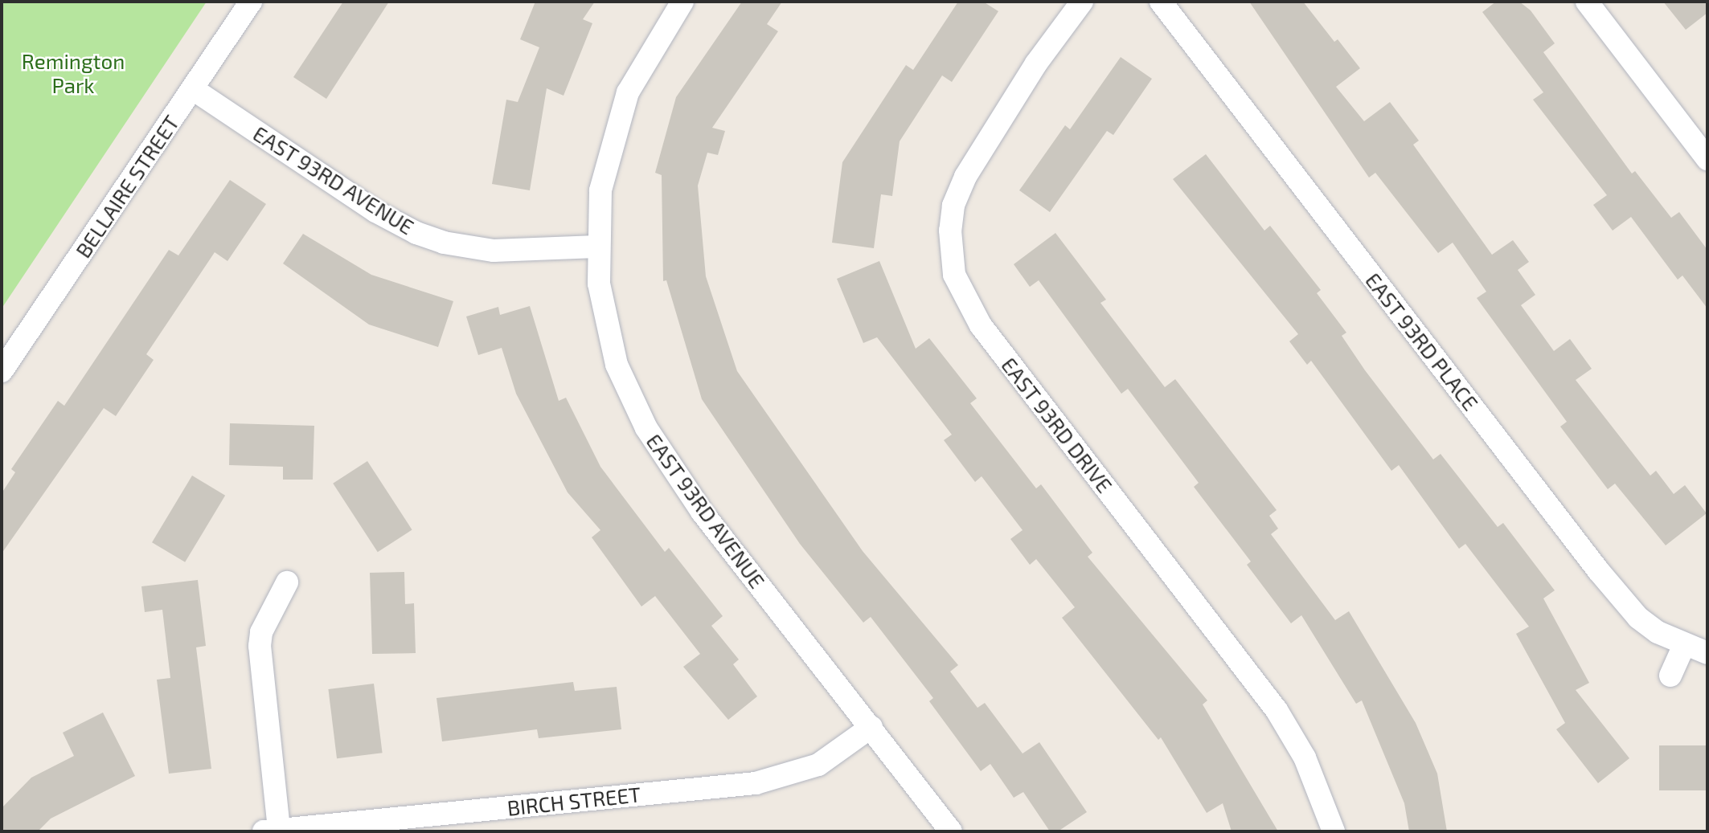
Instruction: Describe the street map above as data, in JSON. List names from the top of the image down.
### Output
{
  "streets": {
    "street": [
      "EAST 93RD AVENUE",
      "BELLAIRE STREET",
      "EAST 93RD PLACE",
      "EAST 93RD DRIVE",
      "BIRCH STREET"
    ]
  },
  "crossings": [
    ["EAST 93RD AVENUE", "BELLAIRE STREET"],
    ["EAST 93RD AVENUE", "BIRCH STREET"]
  ],
  "parks": ["Remington Park"]
}
